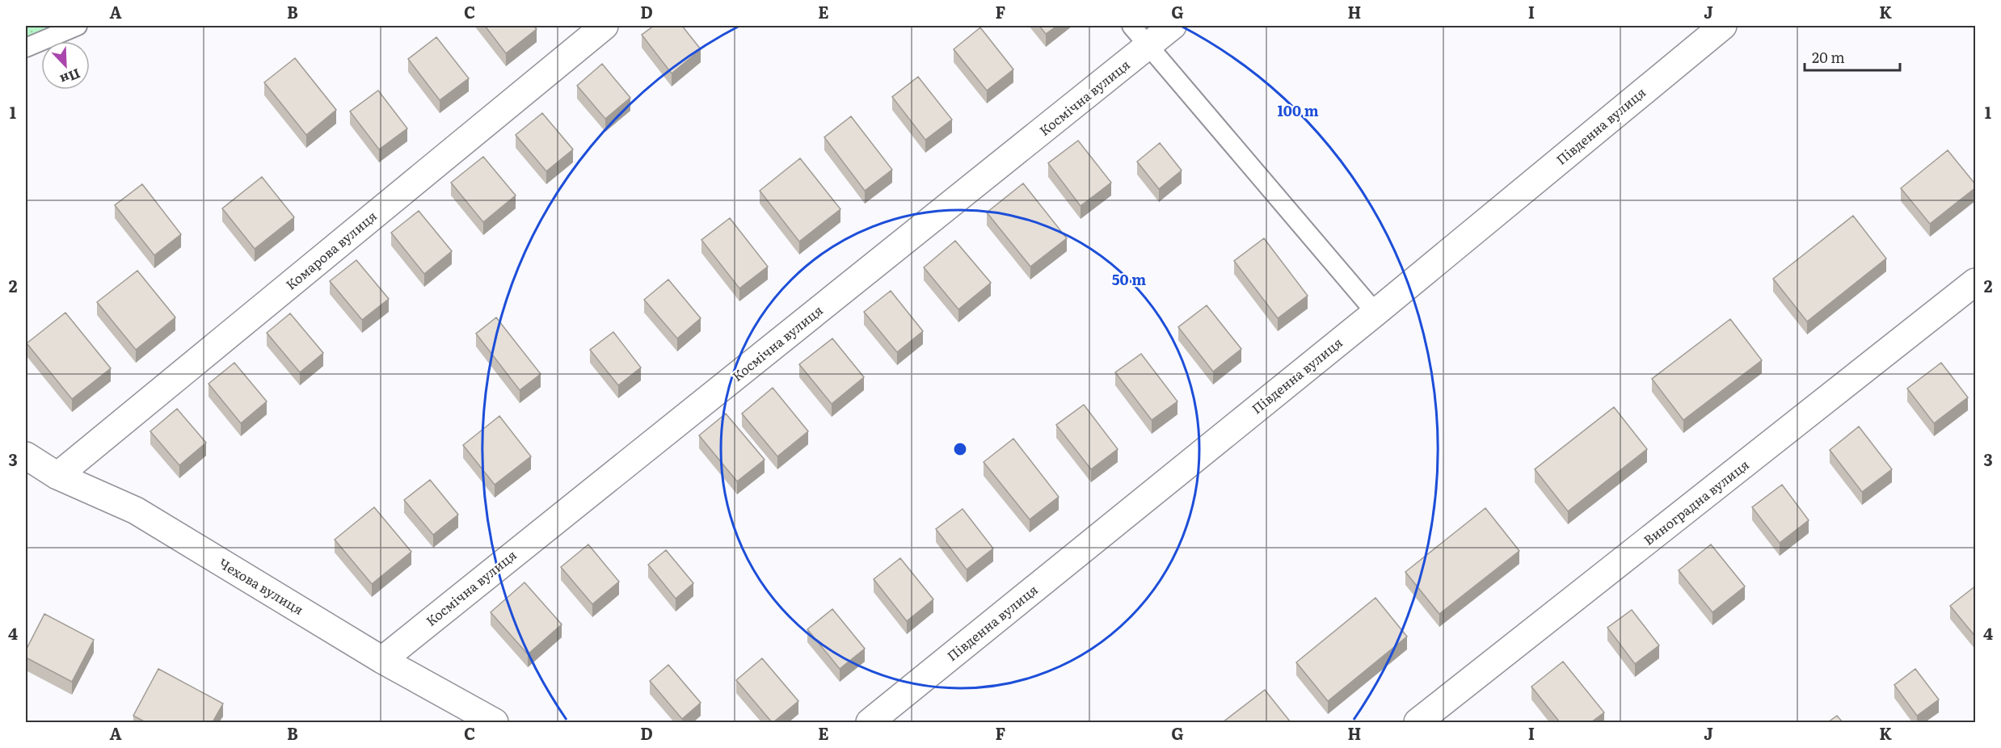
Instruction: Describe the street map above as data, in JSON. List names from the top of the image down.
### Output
{
  "streets": {
    "street": [
      "Космічна вулиця",
      "Південна вулиця",
      "Комарова вулиця",
      "Виноградна вулиця",
      "Чехова вулиця"
    ]
  },
  "crossings": [
    ["Космічна вулиця", "Чехова вулиця"],
    ["Комарова вулиця", "Чехова вулиця"]
  ],
  "scale_bar": "20 m",
  "north": "bottom right",
  "grid": {
    "columns": [
      "A",
      "B",
      "C",
      "D",
      "E",
      "F",
      "G",
      "H",
      "I",
      "J",
      "K"
    ],
    "rows": [
      "1",
      "2",
      "3",
      "4"
    ]
  },
  "rings": ["100 m", "50 m"]
}
